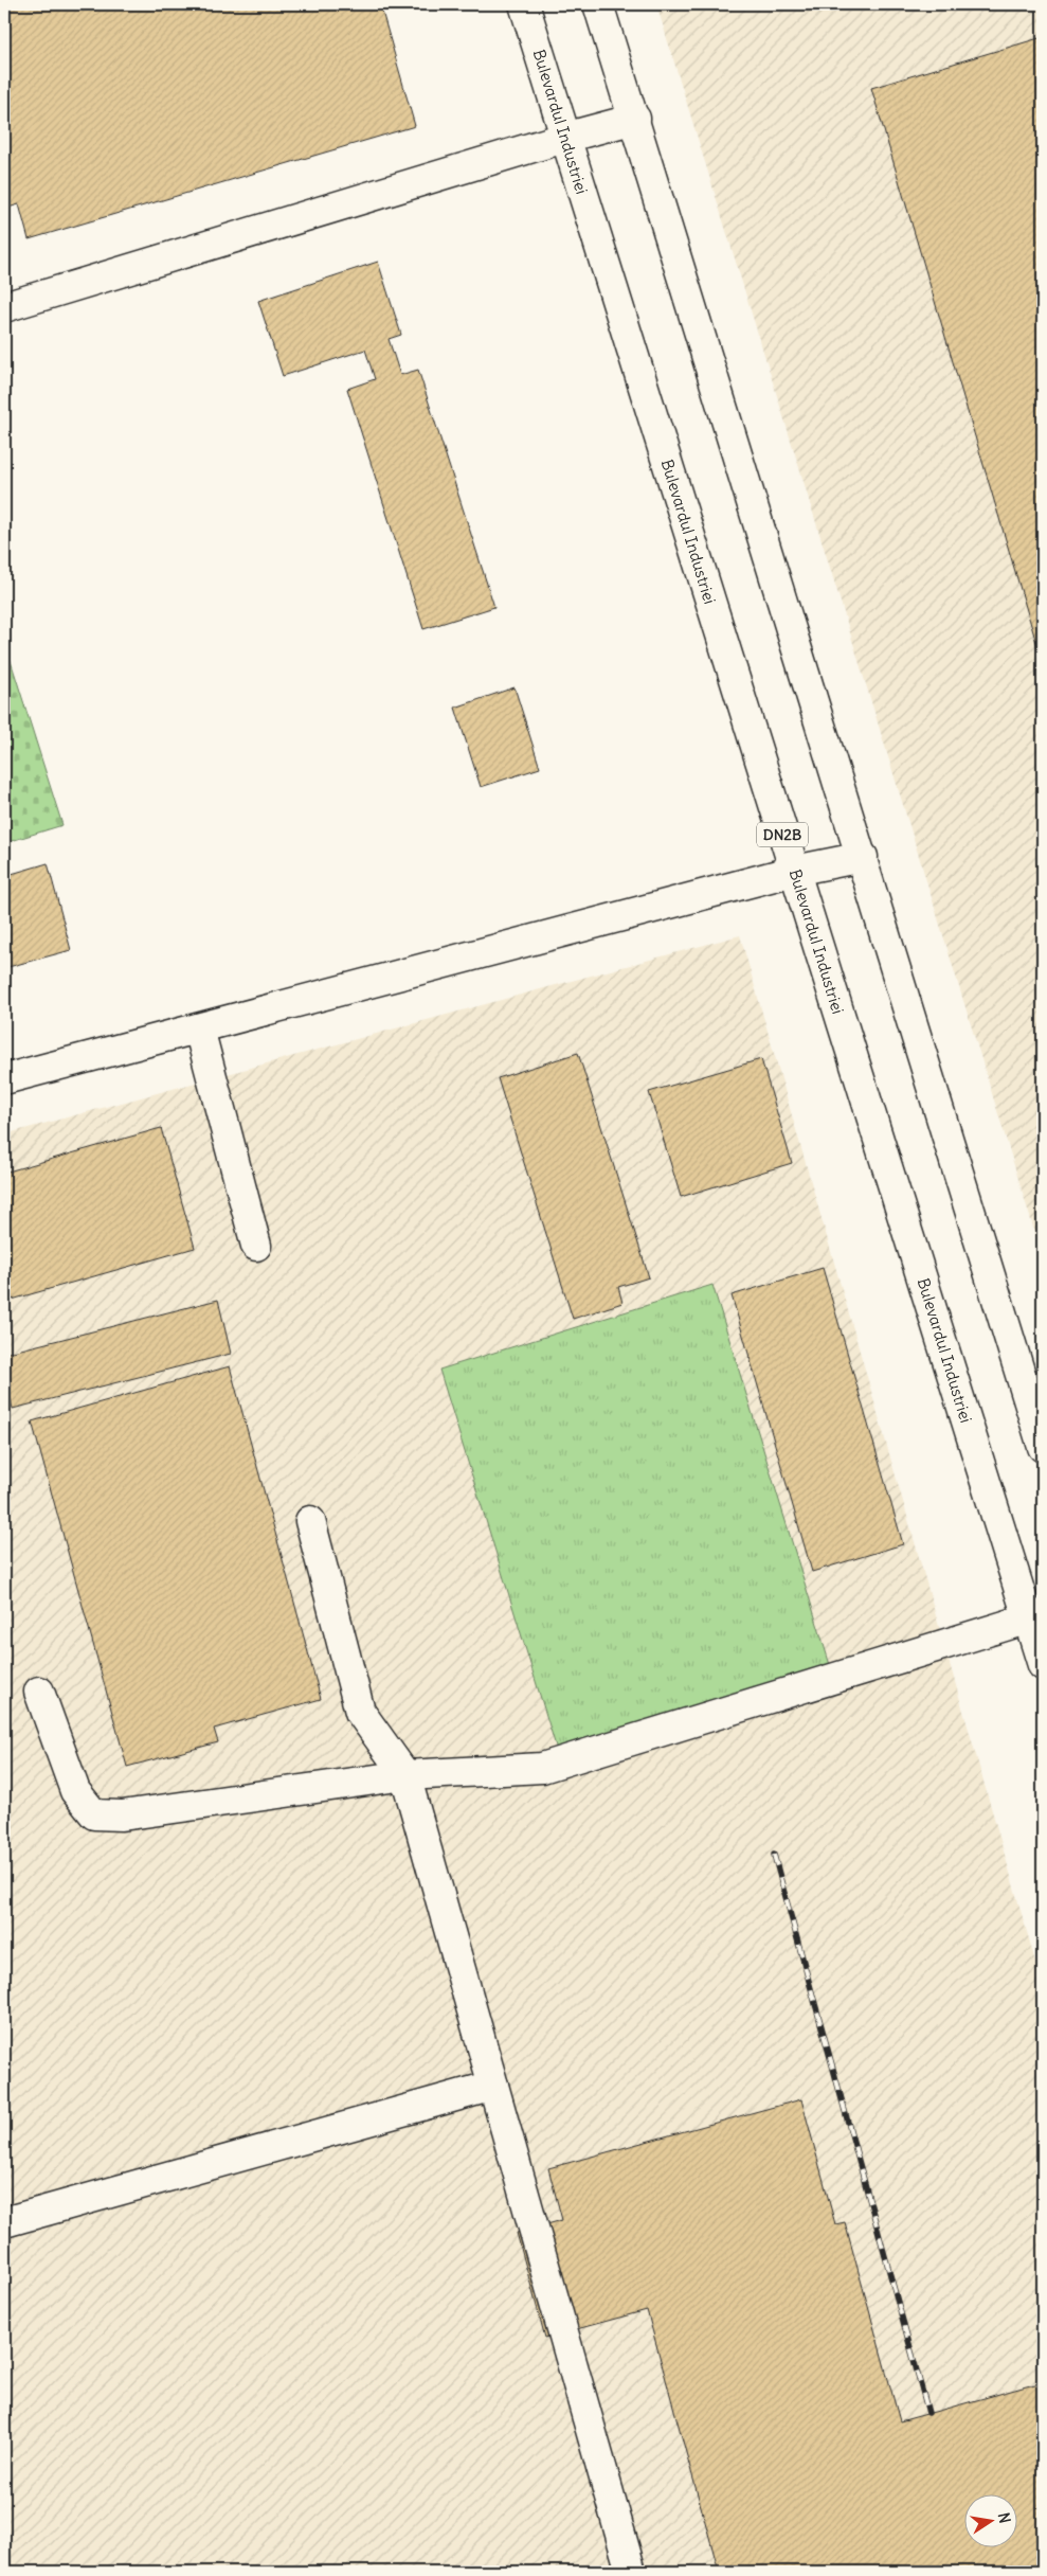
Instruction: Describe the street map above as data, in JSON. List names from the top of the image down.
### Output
{
  "streets": {
    "main road": ["Bulevardul Industriei", "DN2B"]
  },
  "north": "right"
}
